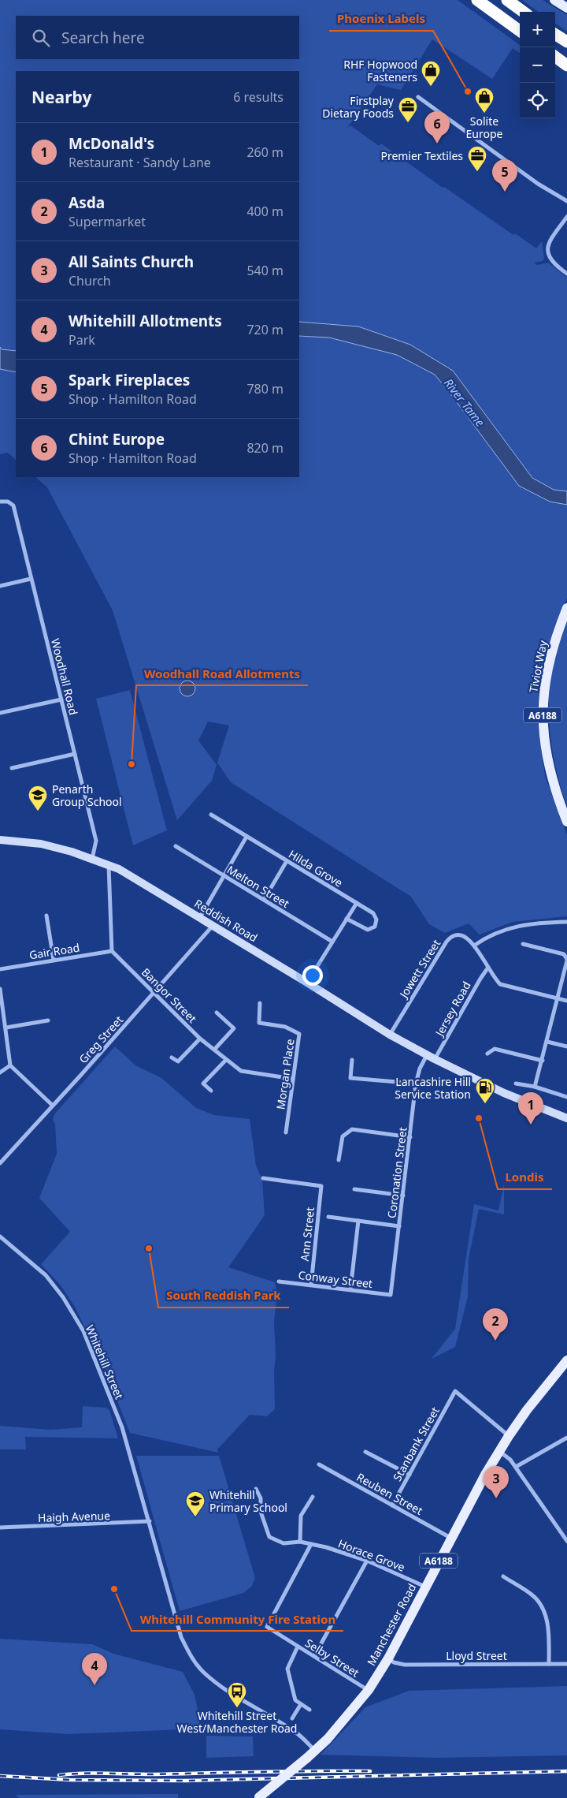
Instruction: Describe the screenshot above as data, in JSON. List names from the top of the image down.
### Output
{
  "streets": {
    "main road": [
      "Tiviot Way",
      "A6188",
      "Reddish Road",
      "Manchester Road"
    ],
    "street": [
      "Woodhall Road",
      "Hilda Grove",
      "Melton Street",
      "Gair Road",
      "Jowett Street",
      "Bangor Street",
      "Jersey Road",
      "Greg Street",
      "Morgan Place",
      "Coronation Street",
      "Ann Street",
      "Conway Street",
      "Whitehill Street",
      "Stanbank Street",
      "Reuben Street",
      "Haigh Avenue",
      "Horace Grove",
      "Lloyd Street",
      "Selby Street"
    ]
  },
  "crossings": [
    ["Woodhall Road", "Reddish Road"],
    ["Reddish Road", "Jowett Street"],
    ["Reddish Road", "Jersey Road"],
    ["Reddish Road", "Greg Street"],
    ["Reddish Road", "Coronation Street"],
    ["Gair Road", "Bangor Street"],
    ["Bangor Street", "Greg Street"],
    ["Bangor Street", "Morgan Place"],
    ["Coronation Street", "Conway Street"],
    ["Ann Street", "Conway Street"],
    ["Whitehill Street", "Haigh Avenue"],
    ["Whitehill Street", "Manchester Road"],
    ["Stanbank Street", "Reuben Street"],
    ["Stanbank Street", "Manchester Road"],
    ["Reuben Street", "Manchester Road"],
    ["Horace Grove", "Manchester Road"],
    ["Horace Grove", "Selby Street"],
    ["Manchester Road", "Lloyd Street"],
    ["Manchester Road", "Selby Street"]
  ],
  "water": ["River Tame"],
  "places": {
    "shop": ["RHF Hopwood Fasteners", "Solite Europe"],
    "other": [
      "Phoenix Labels",
      "Woodhall Road Allotments",
      "Londis",
      "South Reddish Park",
      "Whitehill Community Fire Station"
    ],
    "office": ["Firstplay Dietary Foods", "Premier Textiles"],
    "school or university": ["Penarth Group School", "Whitehill Primary School"],
    "fuel station": ["Lancashire Hill Service Station"],
    "bus stop": ["Whitehill Street West/Manchester Road"]
  },
  "page": {
    "map_buttons": ["+", "−"],
    "search": "Search here",
    "heading": ["Nearby", "6 results"],
    "pins": [
      "6",
      "5",
      "1",
      "2",
      "3",
      "4"
    ],
    "list": [
      {
        "mark": "1",
        "name": "McDonald's",
        "note": "Restaurant · Sandy Lane",
        "value": "260 m"
      },
      {
        "mark": "2",
        "name": "Asda",
        "note": "Supermarket",
        "value": "400 m"
      },
      {
        "mark": "3",
        "name": "All Saints Church",
        "note": "Church",
        "value": "540 m"
      },
      {
        "mark": "4",
        "name": "Whitehill Allotments",
        "note": "Park",
        "value": "720 m"
      },
      {
        "mark": "5",
        "name": "Spark Fireplaces",
        "note": "Shop · Hamilton Road",
        "value": "780 m"
      },
      {
        "mark": "6",
        "name": "Chint Europe",
        "note": "Shop · Hamilton Road",
        "value": "820 m"
      }
    ]
  }
}
